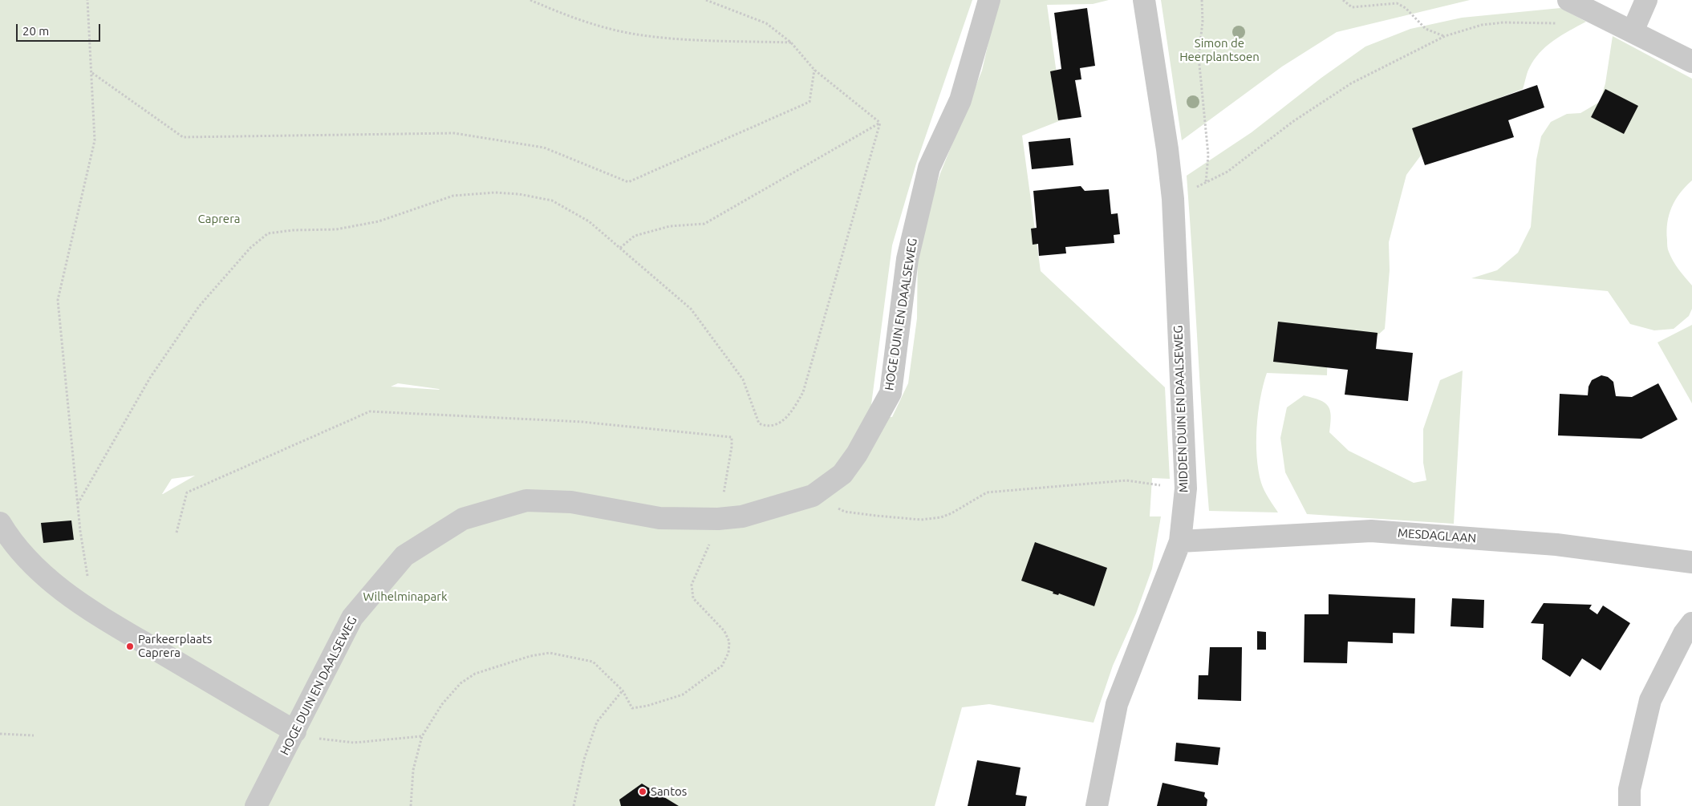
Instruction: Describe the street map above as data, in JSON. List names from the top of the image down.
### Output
{
  "streets": {
    "street": ["HOGE DUIN EN DAALSEWEG", "MIDDEN DUIN EN DAALSEWEG", "MESDAGLAAN"]
  },
  "crossings": [
    ["MIDDEN DUIN EN DAALSEWEG", "MESDAGLAAN"]
  ],
  "parks": ["Simon de Heerplantsoen", "Caprera", "Wilhelminapark"],
  "places": ["Parkeerplaats Caprera", "Santos"],
  "scale_bar": "20 m"
}
